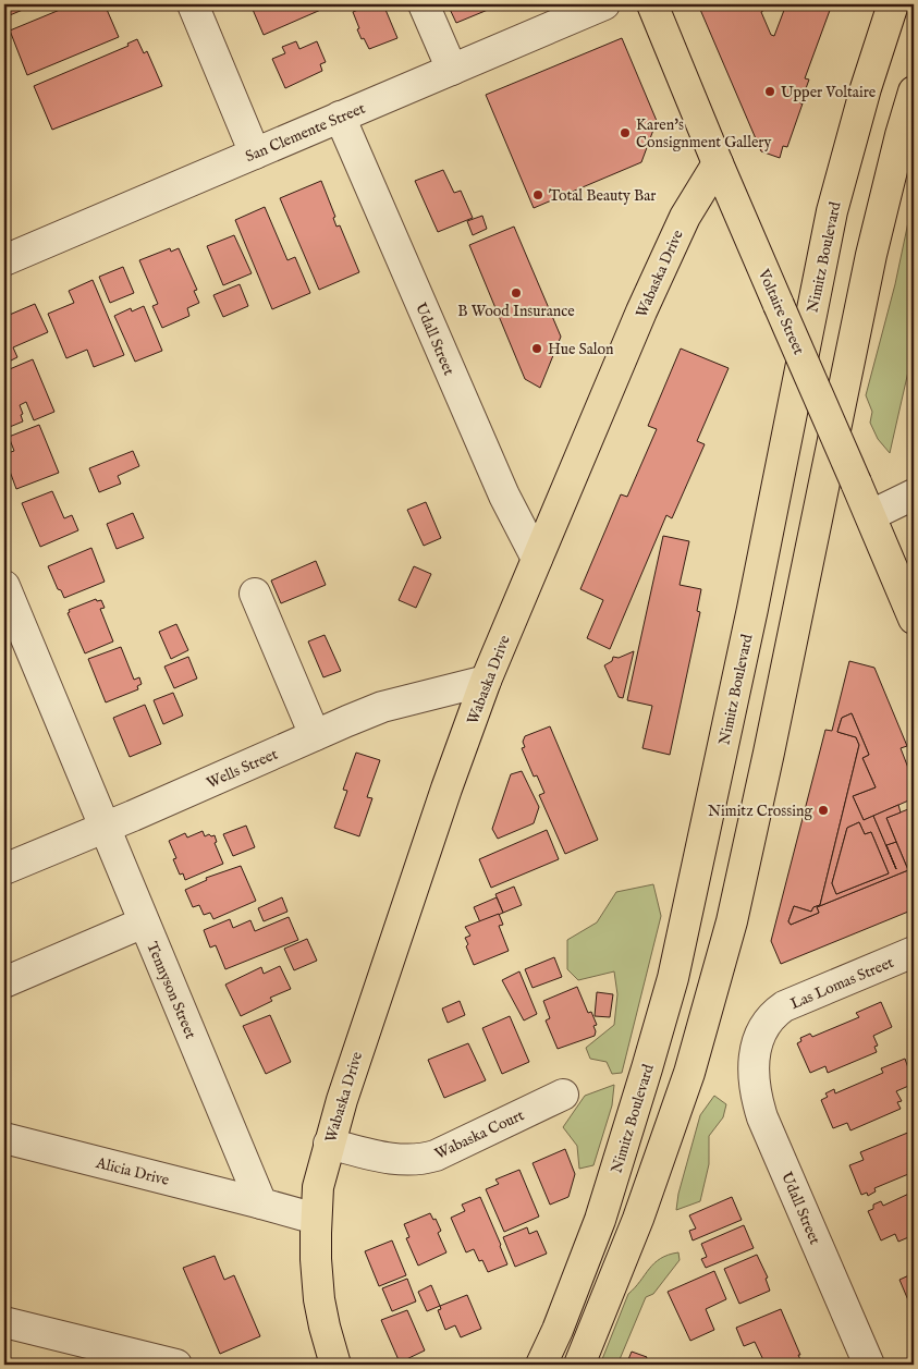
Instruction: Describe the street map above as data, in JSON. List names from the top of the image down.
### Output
{
  "streets": {
    "main road": ["Nimitz Boulevard", "Wabaska Drive", "Voltaire Street"],
    "street": [
      "San Clemente Street",
      "Udall Street",
      "Wells Street",
      "Las Lomas Street",
      "Tennyson Street",
      "Wabaska Court",
      "Alicia Drive"
    ]
  },
  "crossings": [
    ["San Clemente Street", "Udall Street"],
    ["Wabaska Drive", "Voltaire Street"],
    ["Wabaska Drive", "Udall Street"],
    ["Wabaska Drive", "Wells Street"],
    ["Wabaska Drive", "Wabaska Court"],
    ["Udall Street", "Las Lomas Street"],
    ["Wells Street", "Tennyson Street"],
    ["Tennyson Street", "Alicia Drive"]
  ],
  "places": [
    "Upper Voltaire",
    "Karen's Consignment Gallery",
    "Total Beauty Bar",
    "B Wood Insurance",
    "Hue Salon",
    "Nimitz Crossing"
  ]
}
